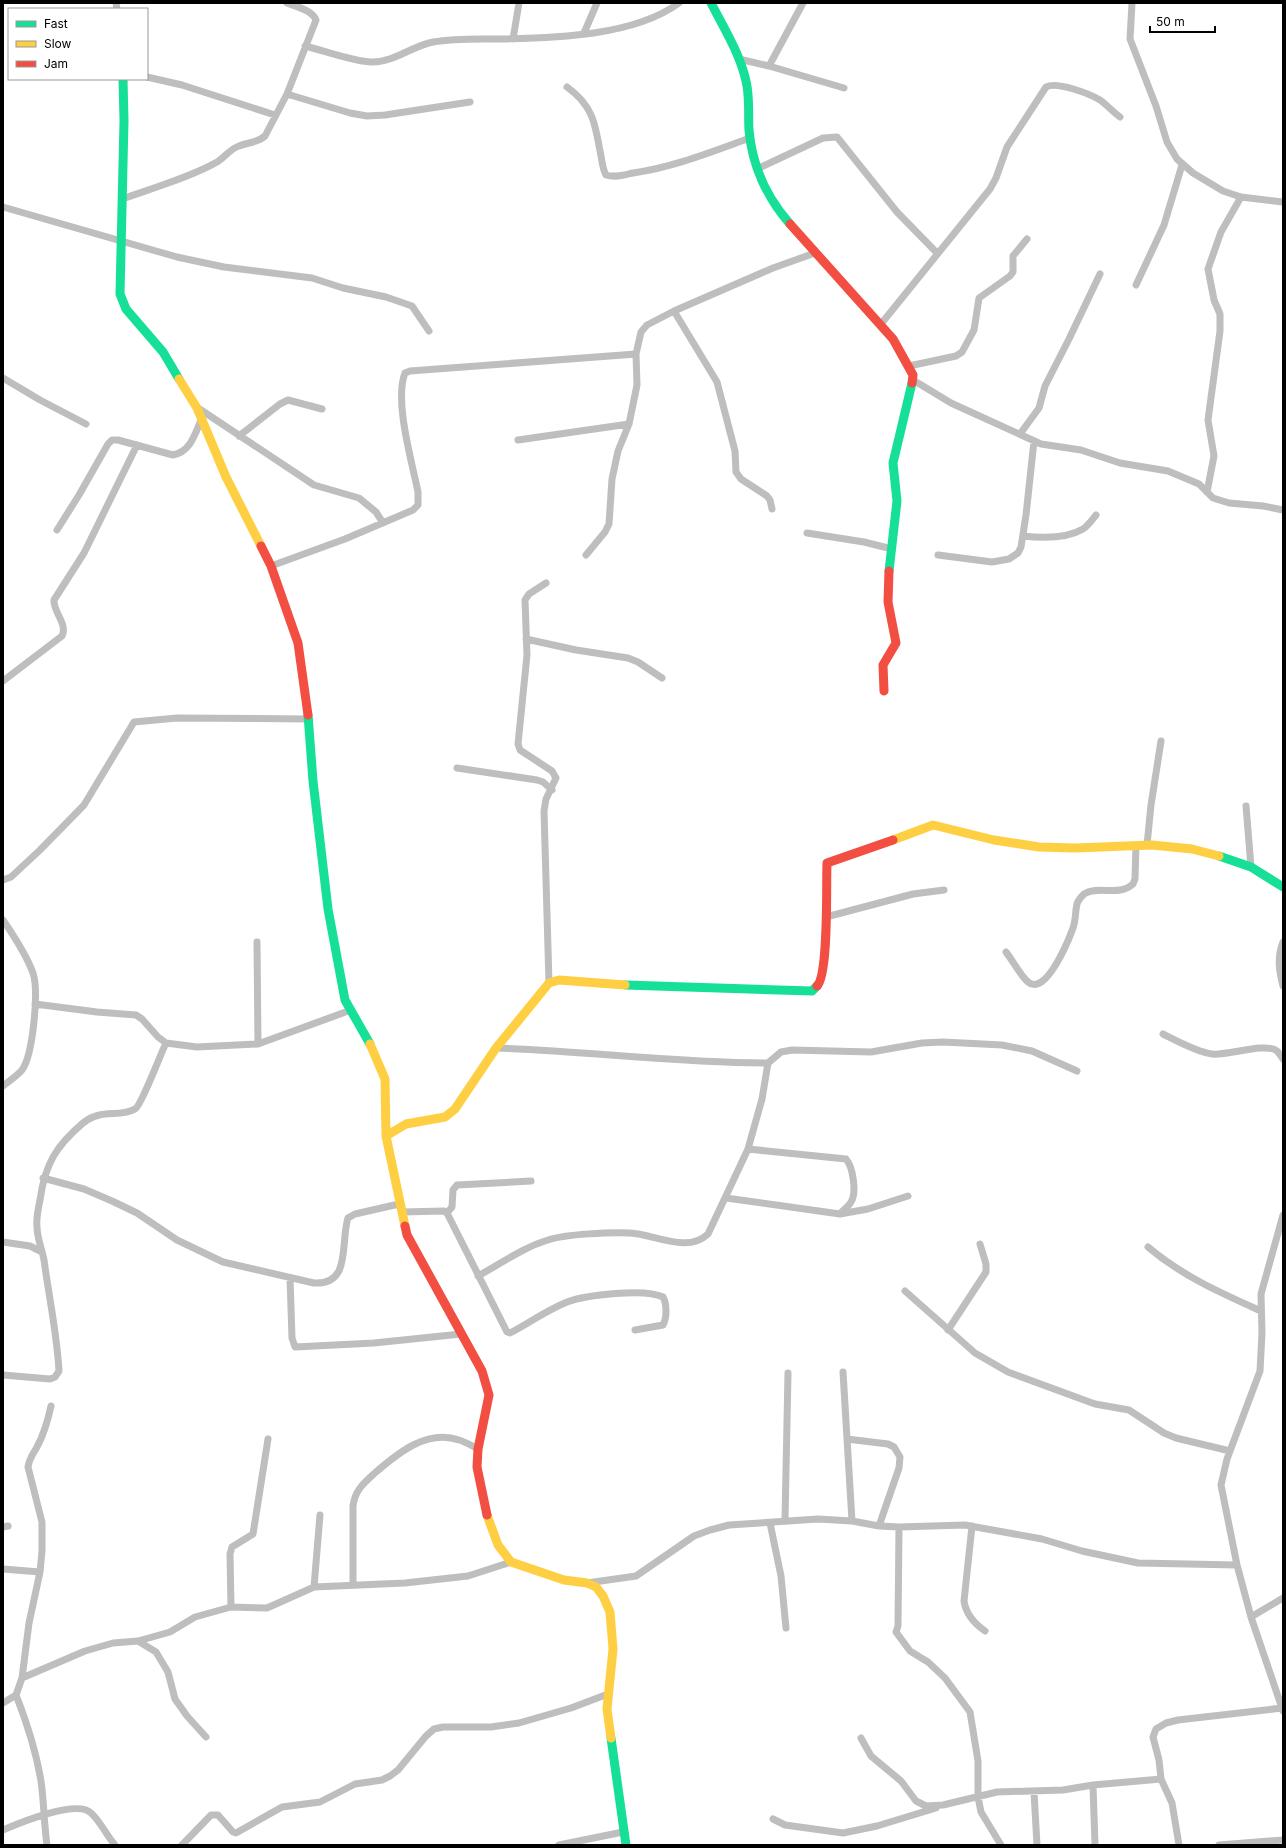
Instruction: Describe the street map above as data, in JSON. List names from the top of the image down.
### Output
{
  "legend": ["Fast", "Slow", "Jam"],
  "scale_bar": "50 m"
}
